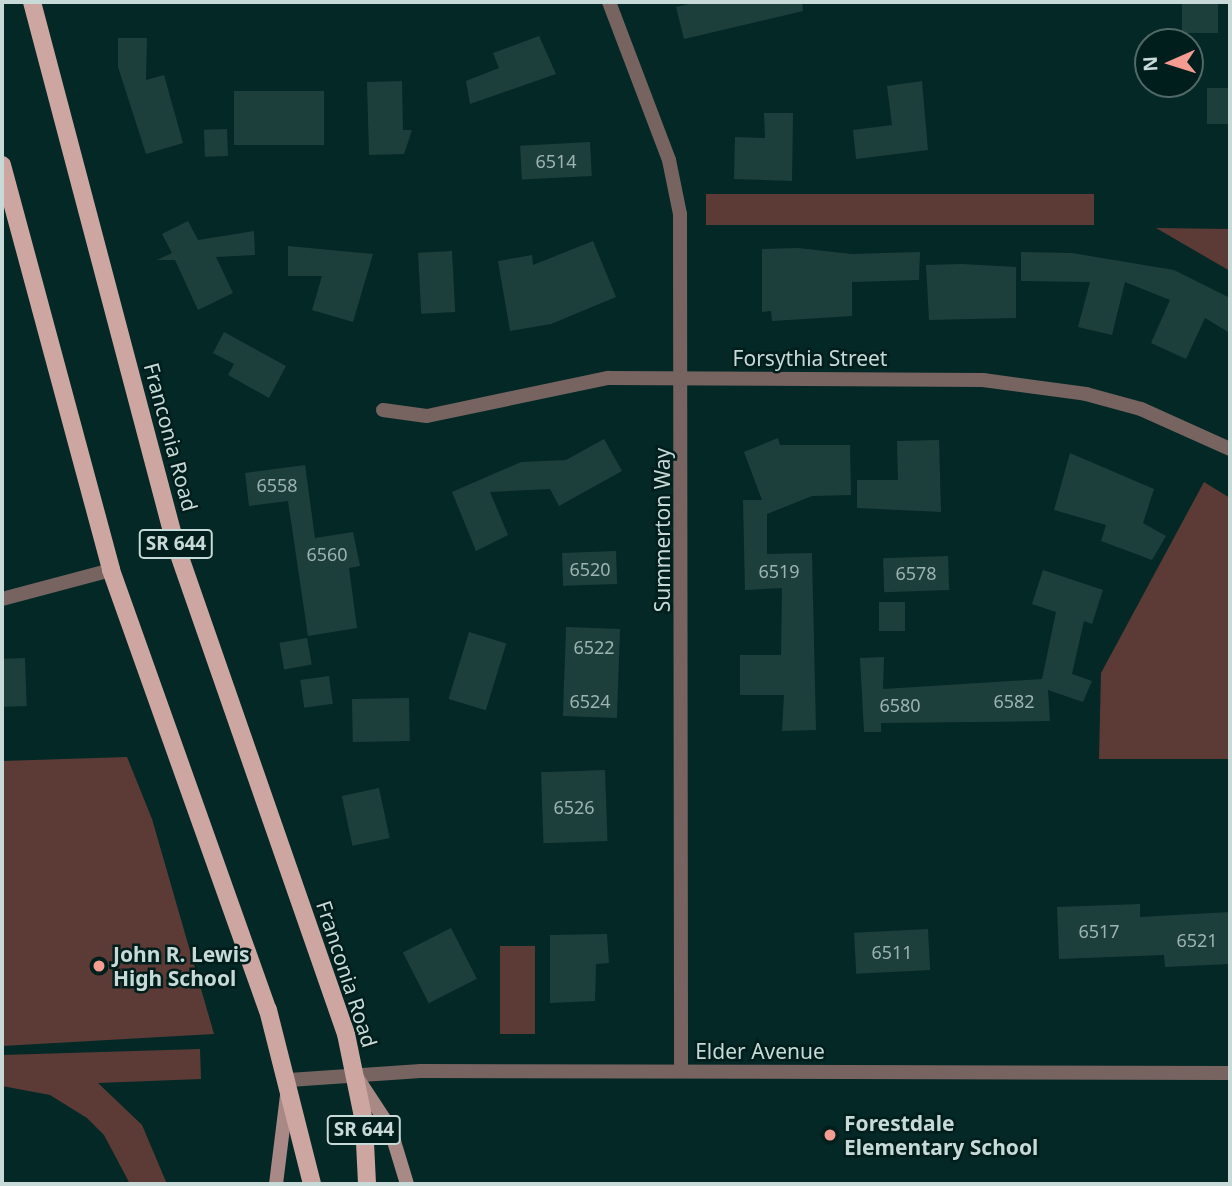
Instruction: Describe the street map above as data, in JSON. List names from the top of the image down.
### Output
{
  "streets": {
    "main road": ["Franconia Road", "SR 644"],
    "street": ["Forsythia Street", "Summerton Way", "Elder Avenue"]
  },
  "crossings": [
    ["Forsythia Street", "Summerton Way"],
    ["Franconia Road", "Elder Avenue"],
    ["Summerton Way", "Elder Avenue"],
    ["SR 644", "Elder Avenue"]
  ],
  "places": ["John R. Lewis High School", "Forestdale Elementary School"],
  "house_numbers": [
    "6514",
    "6558",
    "6560",
    "6520",
    "6519",
    "6578",
    "6522",
    "6524",
    "6582",
    "6580",
    "6526",
    "6517",
    "6521",
    "6511"
  ],
  "north": "left"
}
